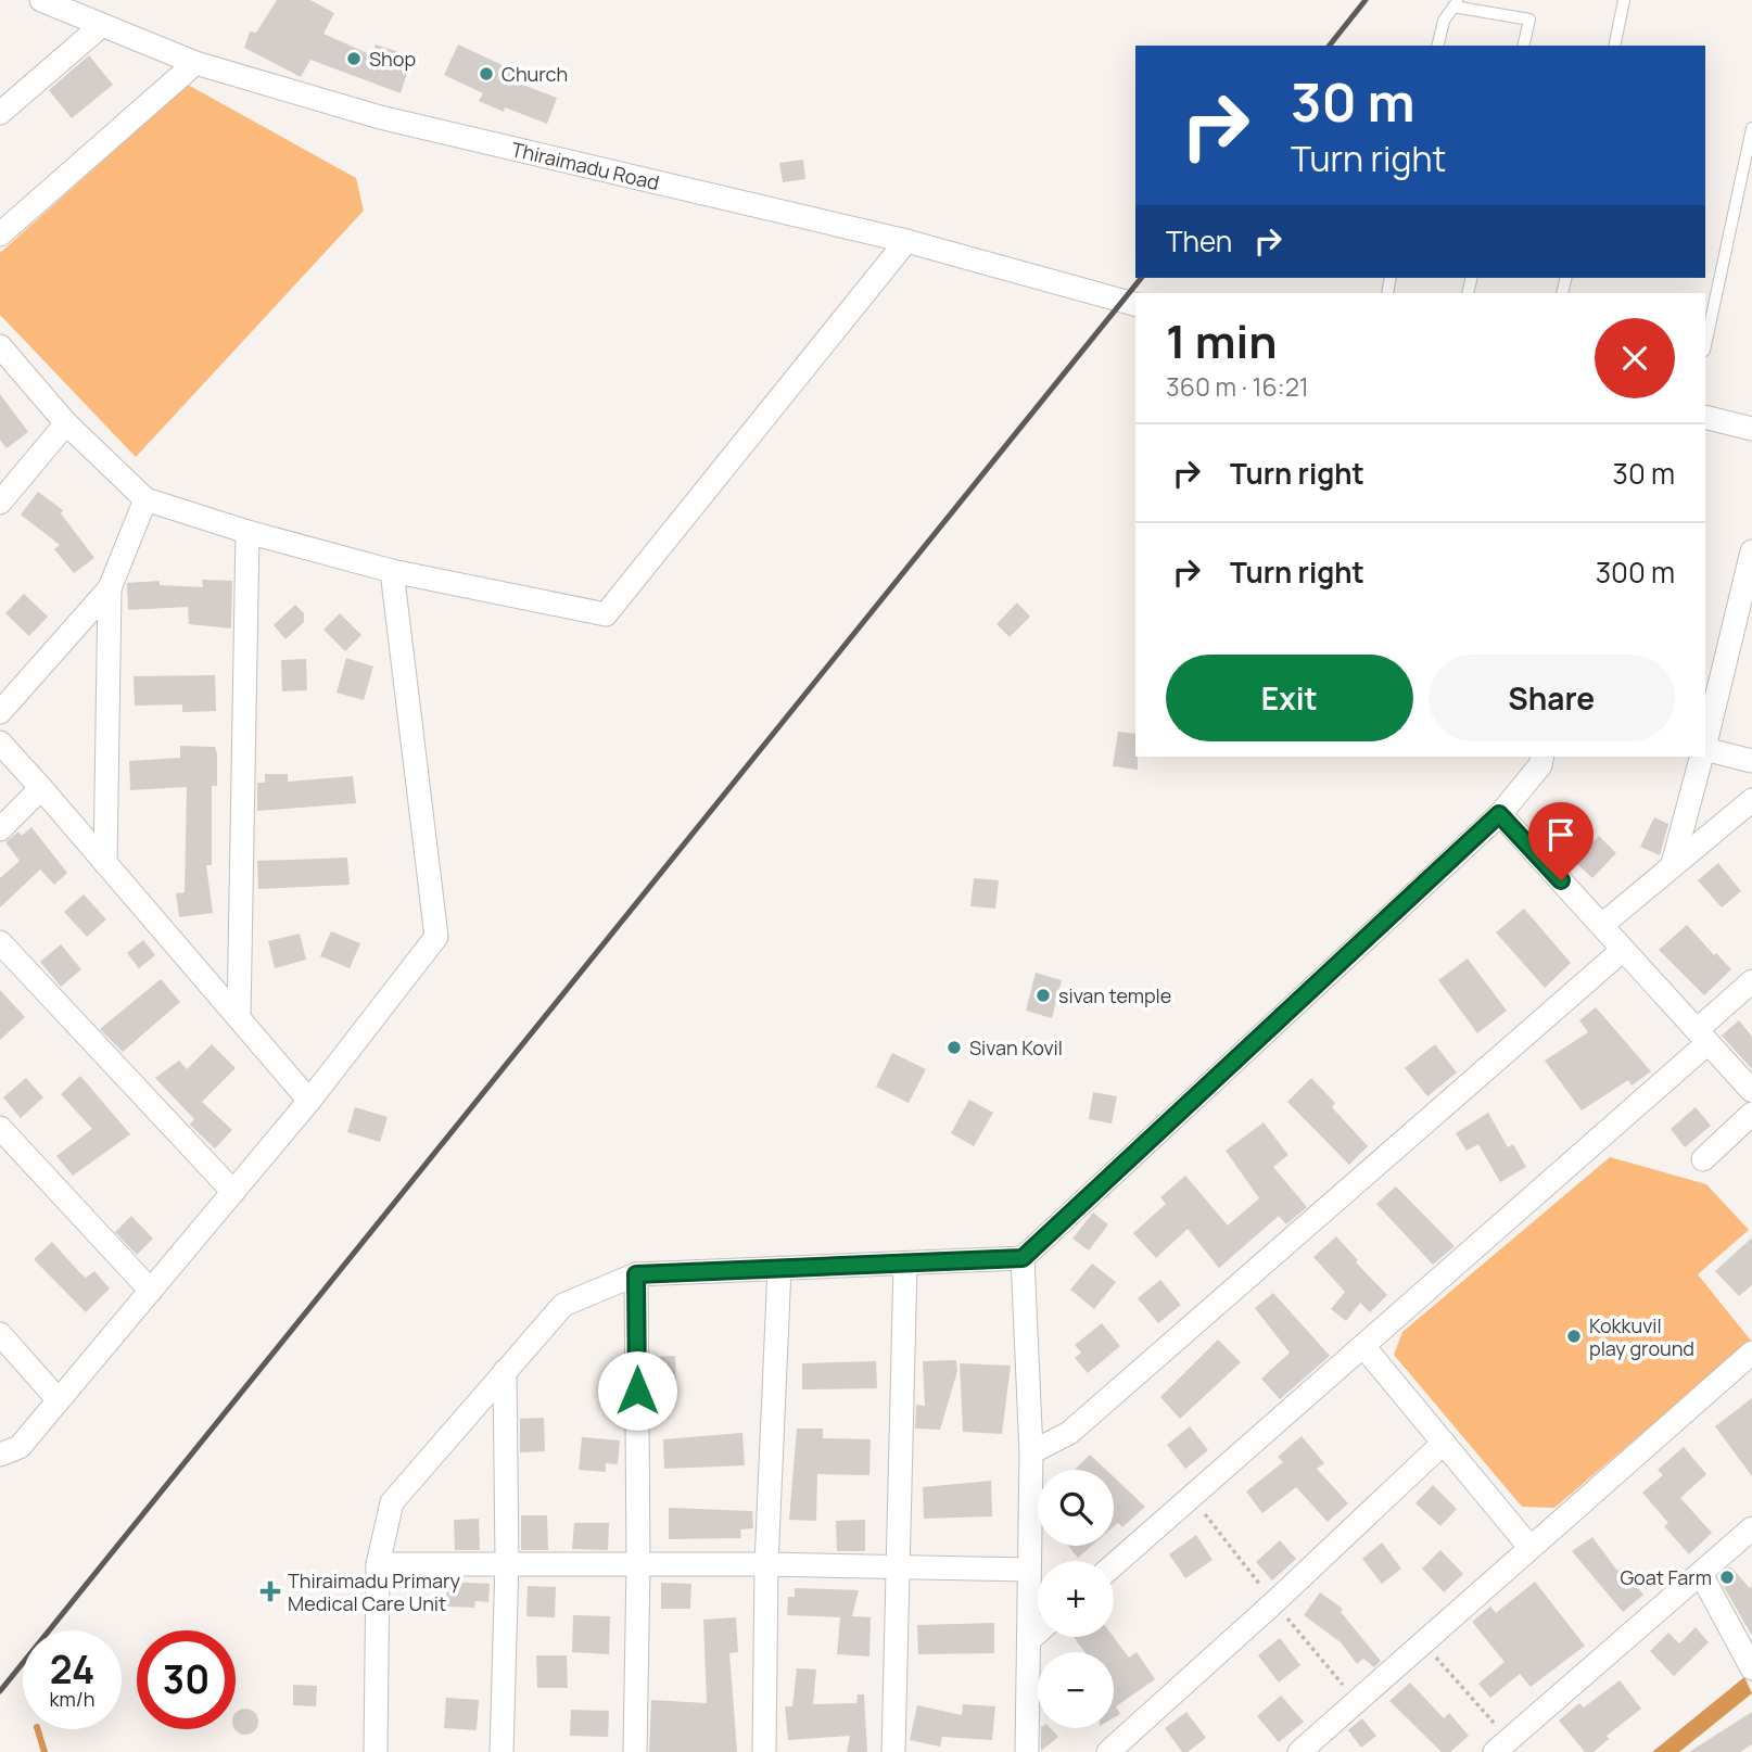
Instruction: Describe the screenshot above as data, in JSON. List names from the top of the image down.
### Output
{
  "streets": {
    "street": ["Thiraimadu Road"]
  },
  "places": {
    "other": [
      "Shop",
      "Church",
      "sivan temple",
      "Sivan Kovil",
      "Kokkuvil play ground",
      "Goat Farm"
    ],
    "health": ["Thiraimadu Primary Medical Care Unit"]
  },
  "page": {
    "turn": ["30 m", "Turn right"],
    "then": "Then",
    "heading": ["1 min", "360 m · 16:21"],
    "list": [
      {
        "name": "Turn right",
        "value": "30 m"
      },
      {
        "name": "Turn right",
        "value": "300 m"
      }
    ],
    "buttons": ["Exit", "Share"],
    "map_buttons": ["+", "−"],
    "speed": "24 km/h",
    "limit": "30"
  }
}
